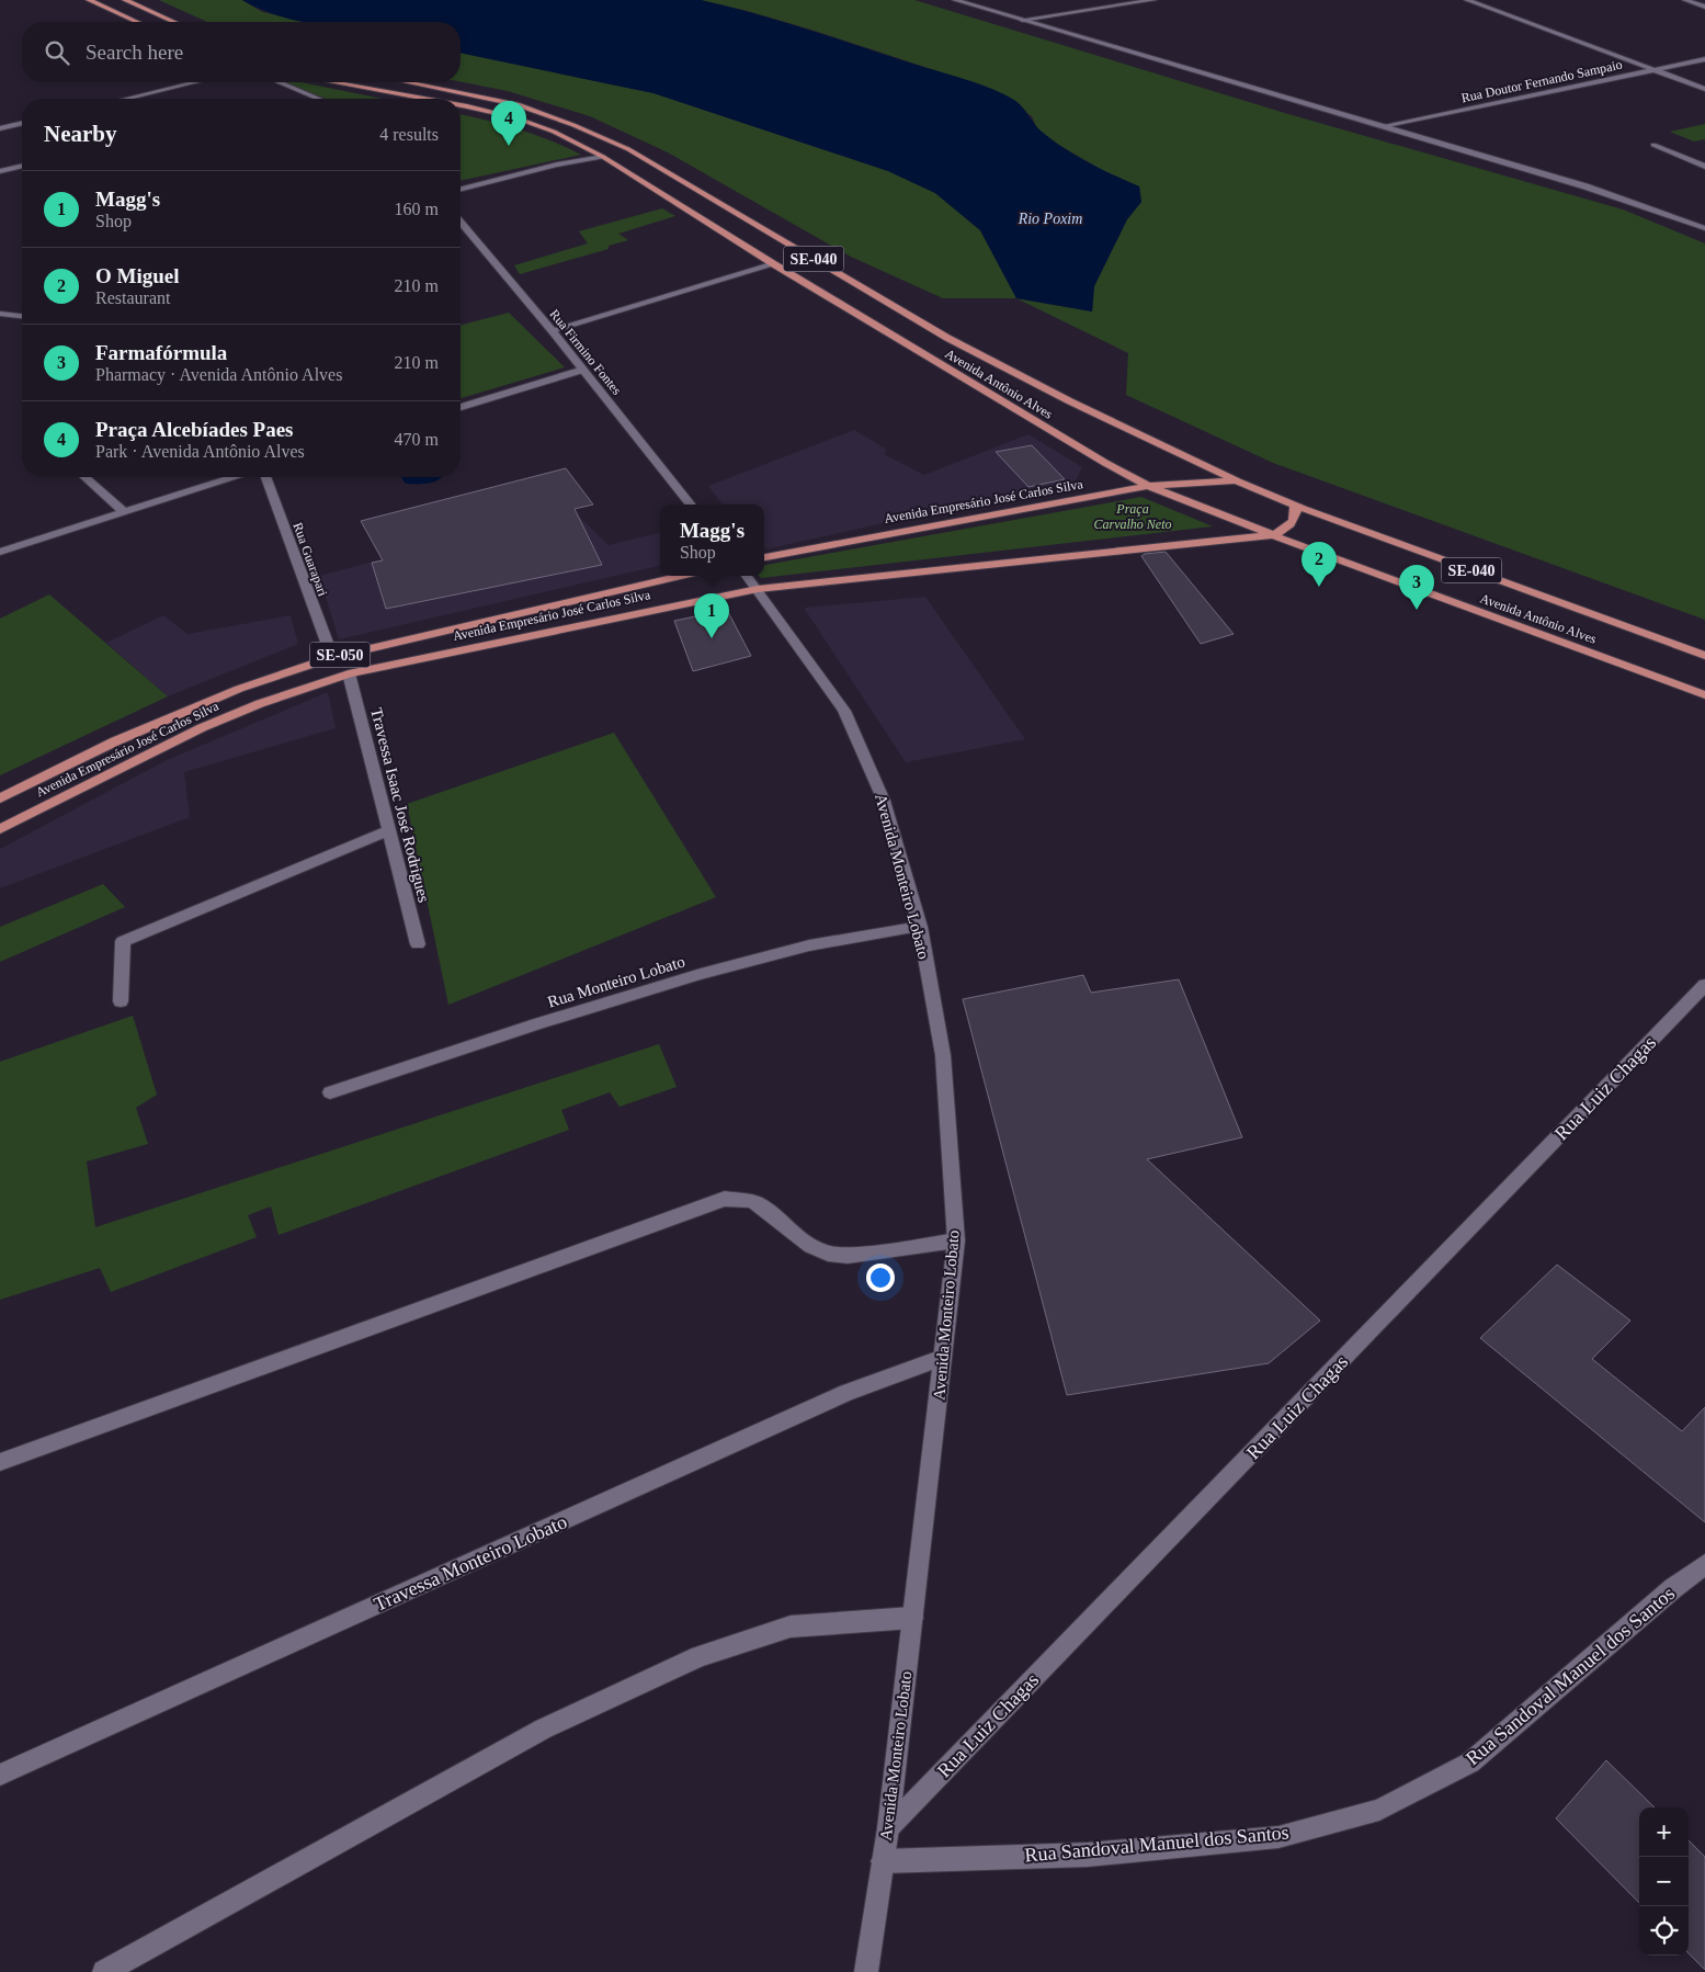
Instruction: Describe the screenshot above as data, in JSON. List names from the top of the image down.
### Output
{
  "streets": {
    "main road": [
      "SE-040",
      "Avenida Antônio Alves",
      "Avenida Empresário José Carlos Silva",
      "SE-050"
    ],
    "street": [
      "Rua Doutor Fernando Sampaio",
      "Rua Firmino Fontes",
      "Rua Guarapari",
      "Travessa Isaac José Rodrigues",
      "Avenida Monteiro Lobato",
      "Rua Monteiro Lobato",
      "Rua Luiz Chagas",
      "Travessa Monteiro Lobato",
      "Rua Sandoval Manuel dos Santos"
    ]
  },
  "crossings": [
    ["Avenida Antônio Alves", "Avenida Empresário José Carlos Silva"],
    ["Avenida Empresário José Carlos Silva", "Rua Guarapari"],
    ["Avenida Empresário José Carlos Silva", "Travessa Isaac José Rodrigues"],
    ["Avenida Empresário José Carlos Silva", "Avenida Monteiro Lobato"],
    ["Avenida Monteiro Lobato", "Rua Monteiro Lobato"],
    ["Avenida Monteiro Lobato", "Rua Luiz Chagas"],
    ["Avenida Monteiro Lobato", "Travessa Monteiro Lobato"],
    ["Avenida Monteiro Lobato", "Rua Sandoval Manuel dos Santos"]
  ],
  "water": ["Rio Poxim"],
  "parks": ["Praça Carvalho Neto"],
  "page": {
    "search": "Search here",
    "heading": ["Nearby", "4 results"],
    "pins": [
      "4",
      "2",
      "3",
      "1"
    ],
    "list": [
      {
        "mark": "1",
        "name": "Magg's",
        "note": "Shop",
        "value": "160 m"
      },
      {
        "mark": "2",
        "name": "O Miguel",
        "note": "Restaurant",
        "value": "210 m"
      },
      {
        "mark": "3",
        "name": "Farmafórmula",
        "note": "Pharmacy · Avenida Antônio Alves",
        "value": "210 m"
      },
      {
        "mark": "4",
        "name": "Praça Alcebíades Paes",
        "note": "Park · Avenida Antônio Alves",
        "value": "470 m"
      }
    ],
    "popup": ["Magg's", "Shop"],
    "map_buttons": ["+", "−"]
  }
}
